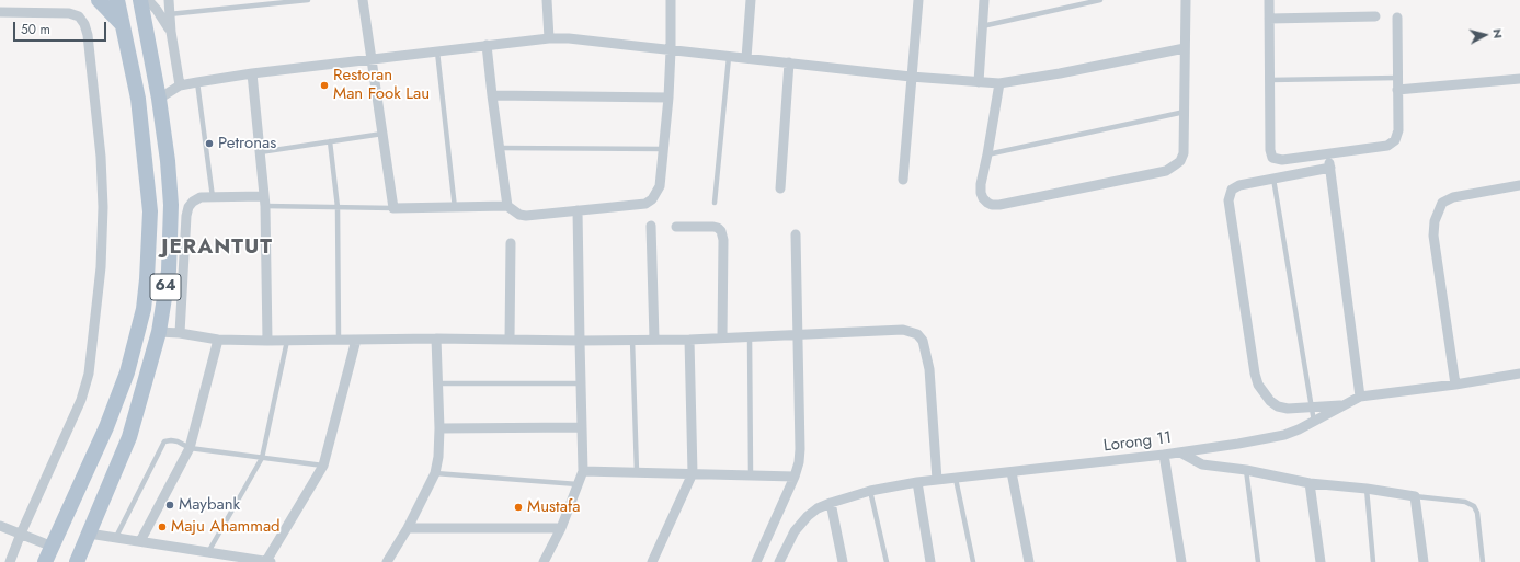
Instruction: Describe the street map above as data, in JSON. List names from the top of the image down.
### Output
{
  "streets": {
    "main road": ["64"],
    "street": ["Lorong 11"]
  },
  "districts": ["JERANTUT"],
  "places": [
    "Restoran Man Fook Lau",
    "Petronas",
    "Maybank",
    "Mustafa",
    "Maju Ahammad"
  ],
  "scale_bar": "50 m",
  "north": "right"
}
